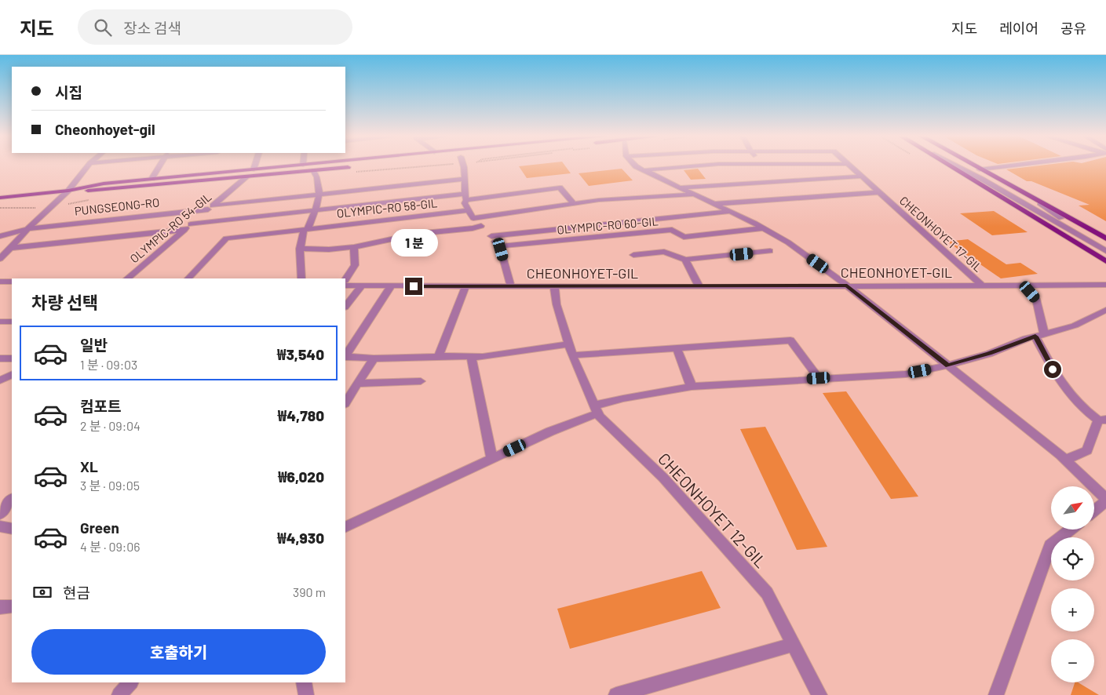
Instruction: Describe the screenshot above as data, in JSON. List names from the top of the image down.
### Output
{
  "streets": {
    "street": [
      "PUNGSEONG-RO",
      "OLYMPIC-RO 58-GIL",
      "OLYMPIC-RO 60-GIL",
      "OLYMPIC-RO 54-GIL",
      "CHEONHOYET 17-GIL",
      "CHEONHOYET-GIL",
      "CHEONHOYET 12-GIL"
    ]
  },
  "crossings": [
    ["PUNGSEONG-RO", "OLYMPIC-RO 58-GIL"],
    ["PUNGSEONG-RO", "OLYMPIC-RO 54-GIL"],
    ["OLYMPIC-RO 58-GIL", "OLYMPIC-RO 60-GIL"],
    ["OLYMPIC-RO 58-GIL", "OLYMPIC-RO 54-GIL"],
    ["CHEONHOYET 17-GIL", "CHEONHOYET-GIL"],
    ["CHEONHOYET-GIL", "CHEONHOYET 12-GIL"]
  ],
  "north": "top right",
  "page": {
    "header": "지도",
    "search": "장소 검색",
    "nav": ["지도", "레이어", "공유"],
    "banner": ["시집", "Cheonhoyet-gil"],
    "bubble": "1 분",
    "heading": "차량 선택",
    "list": [
      {
        "name": "일반",
        "note": "1 분 · 09:03",
        "value": "₩3,540"
      },
      {
        "name": "컴포트",
        "note": "2 분 · 09:04",
        "value": "₩4,780"
      },
      {
        "name": "XL",
        "note": "3 분 · 09:05",
        "value": "₩6,020"
      },
      {
        "name": "Green",
        "note": "4 분 · 09:06",
        "value": "₩4,930"
      }
    ],
    "map_buttons": ["+", "−"],
    "pay": ["현금", "390 m"],
    "buttons": "호출하기"
  }
}
